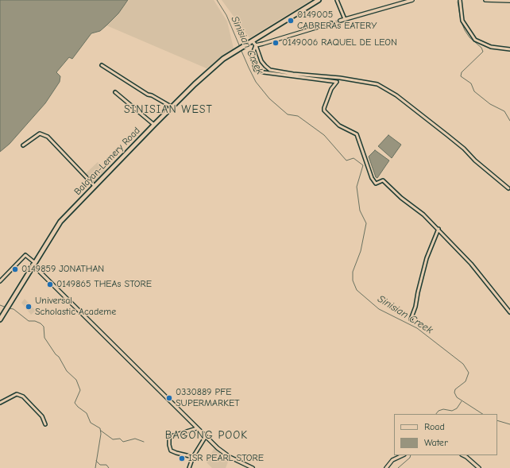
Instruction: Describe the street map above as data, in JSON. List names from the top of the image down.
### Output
{
  "streets": {
    "main road": ["Balayan-Lemery Road"]
  },
  "districts": ["SINISIAN WEST", "BAGONG POOK"],
  "water": ["Sinisian Creek"],
  "places": [
    "0149005 CABRERAs EATERY",
    "0149006 RAQUEL DE LEON",
    "0149859 JONATHAN",
    "0149865 THEAs STORE",
    "Universal Scholastic Academe",
    "0330889 PFE SUPERMARKET",
    "ISR PEARL STORE"
  ],
  "legend": ["Road", "Water"]
}
